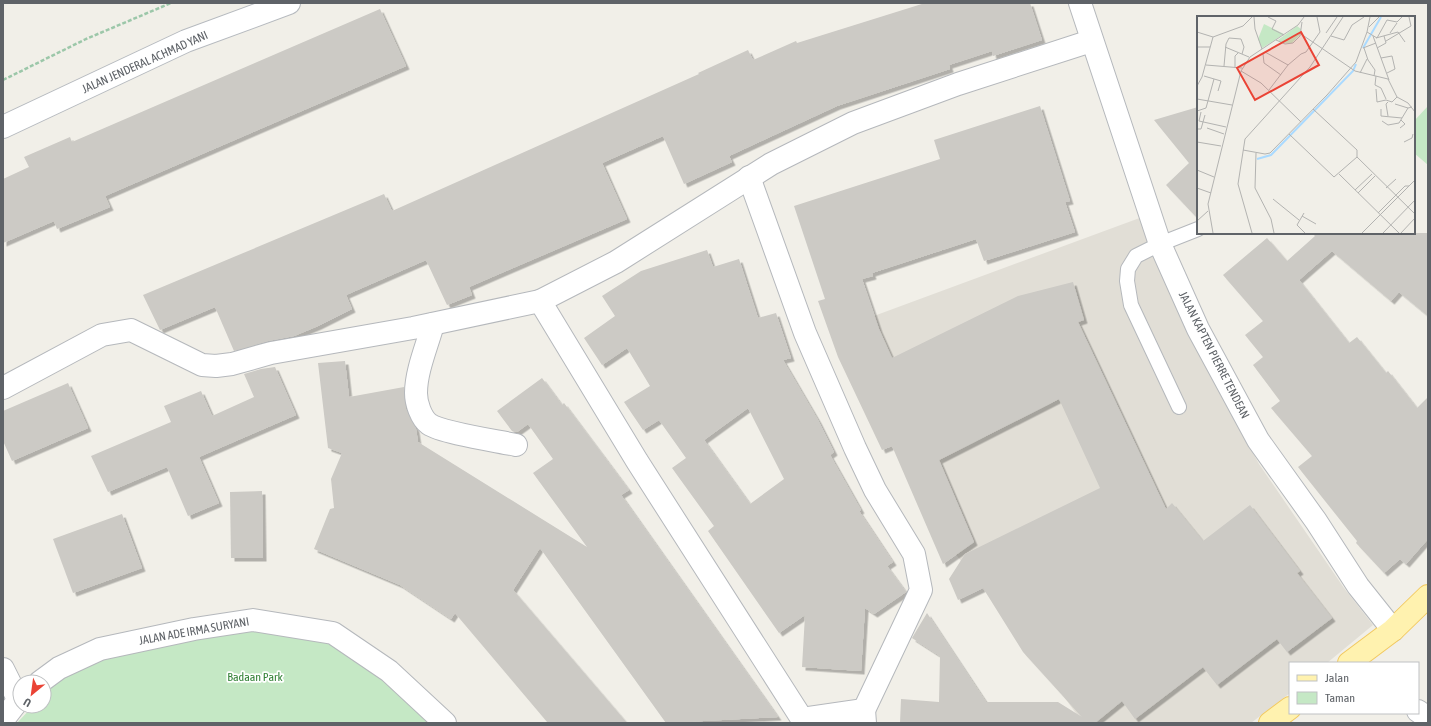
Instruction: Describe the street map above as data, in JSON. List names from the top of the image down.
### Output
{
  "streets": {
    "street": ["JALAN JENDERAL ACHMAD YANI", "JALAN KAPTEN PIERRE TENDEAN", "JALAN ADE IRMA SURYANI"]
  },
  "parks": ["Badaan Park"],
  "legend": ["Jalan", "Taman"],
  "north": "bottom left"
}
